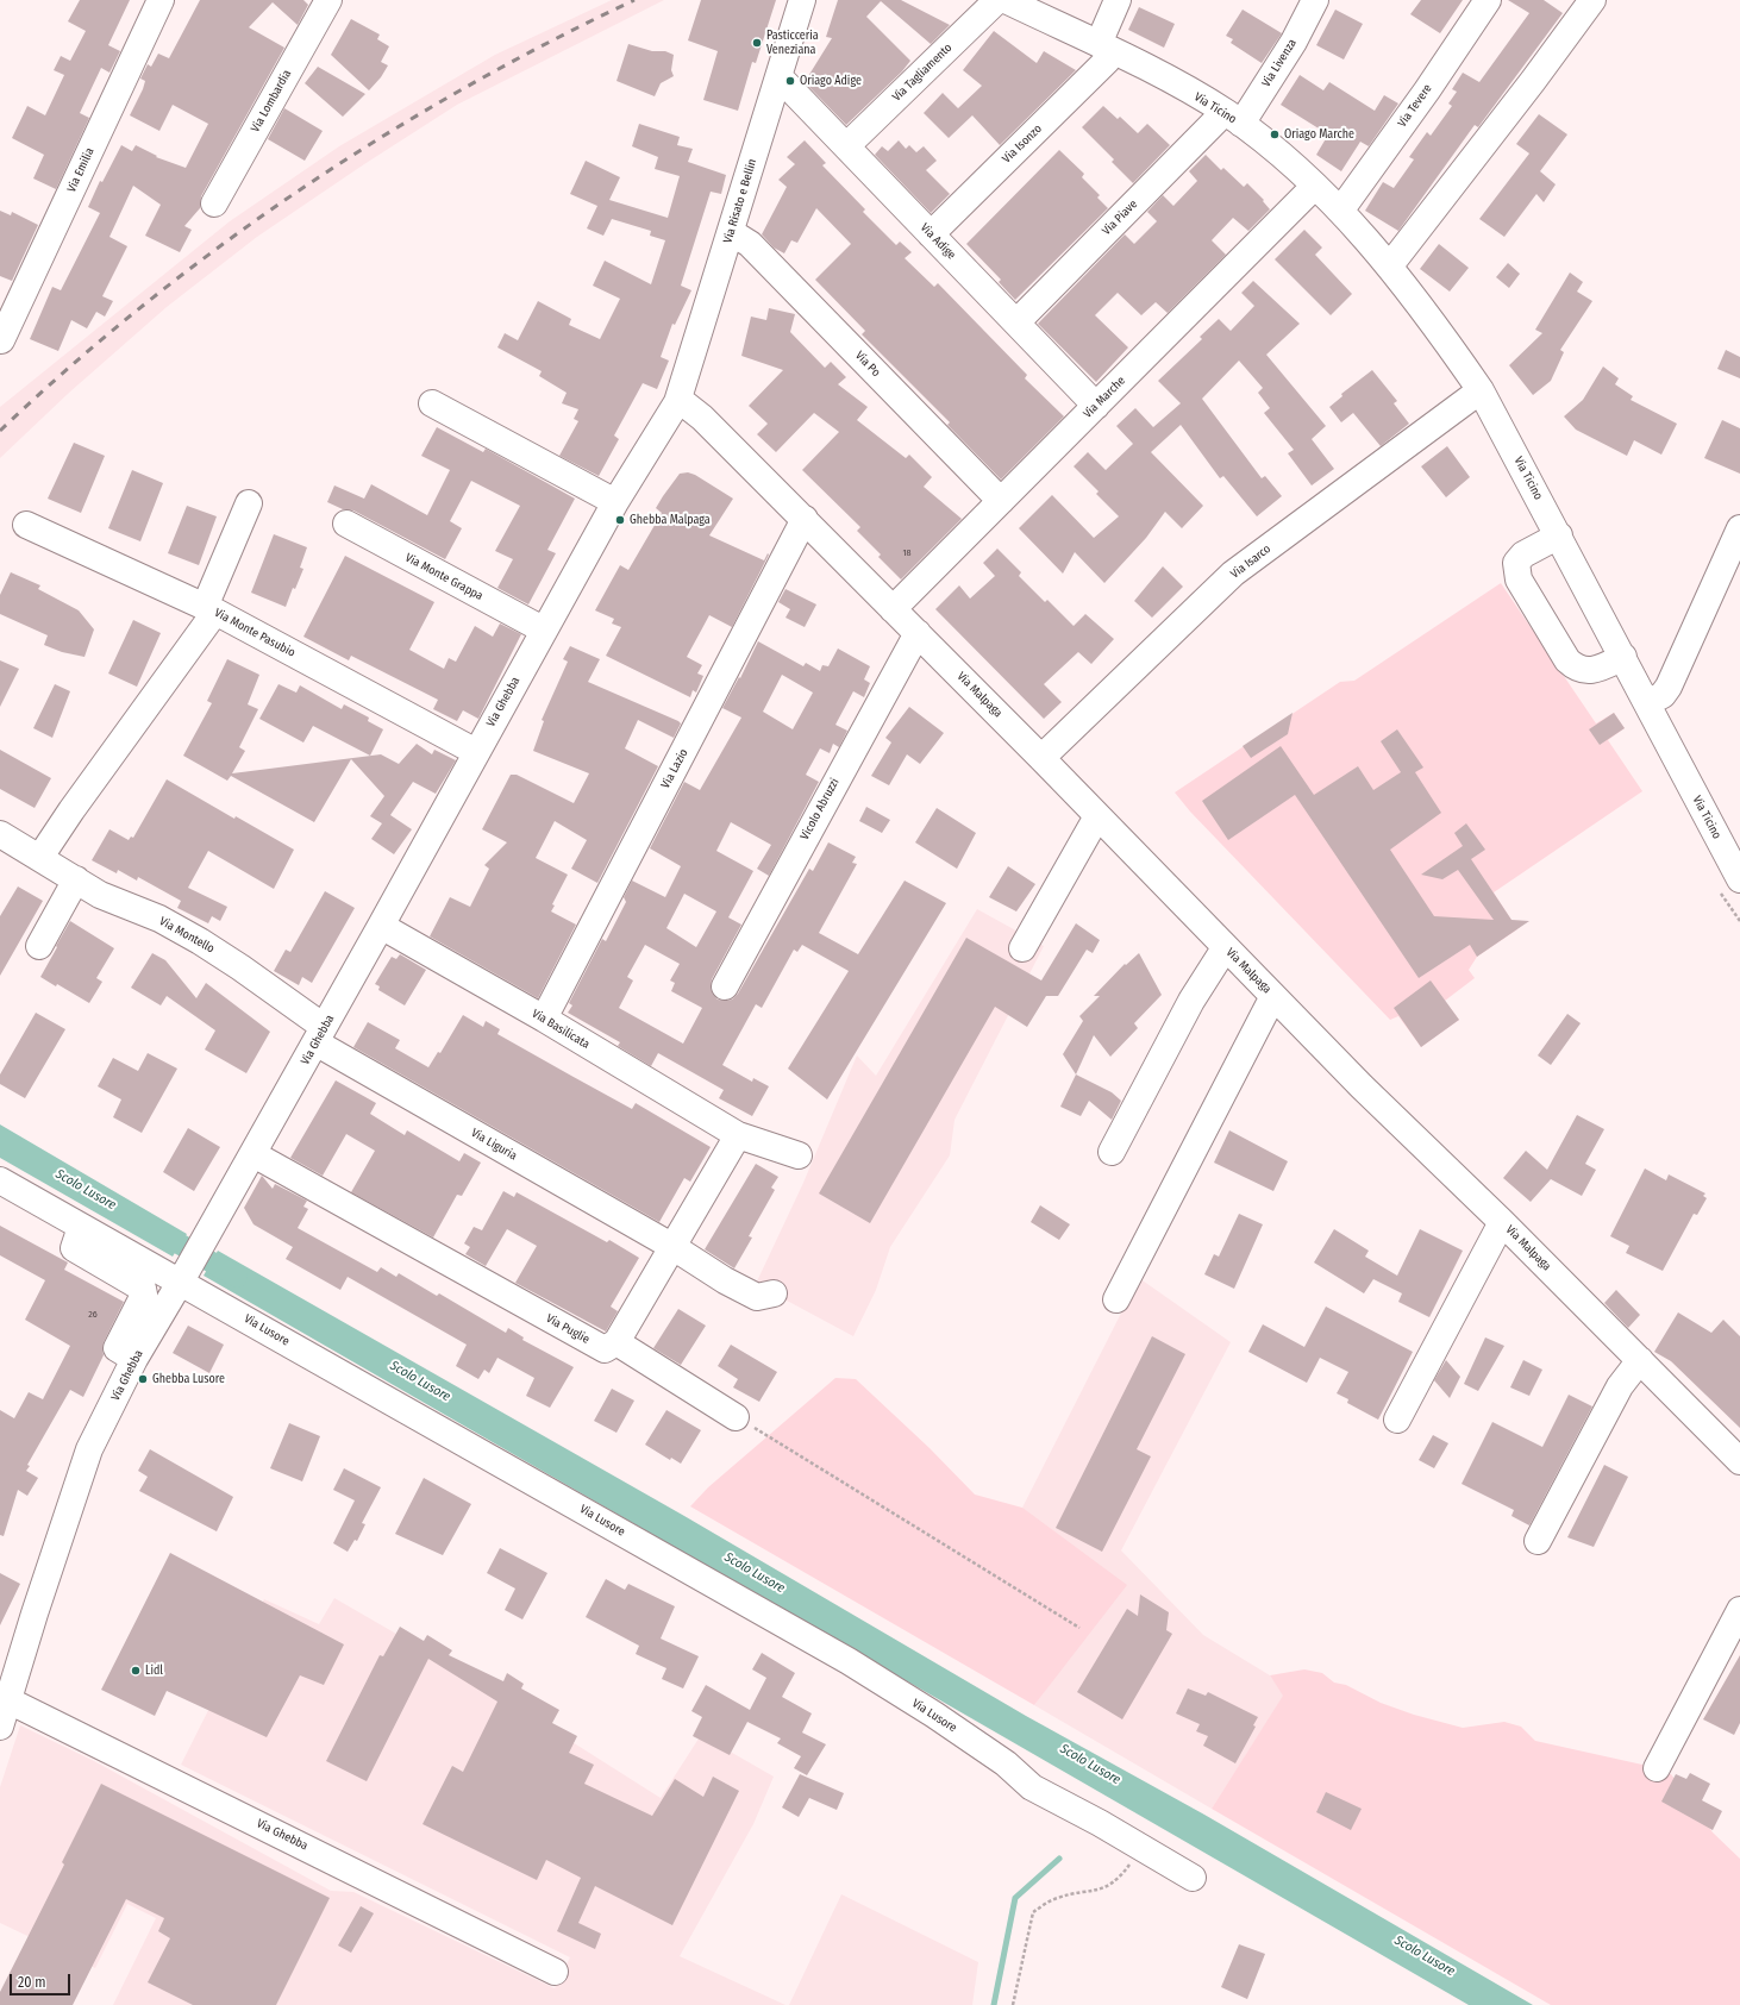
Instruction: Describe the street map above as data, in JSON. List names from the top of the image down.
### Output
{
  "streets": {
    "street": [
      "Via Livenza",
      "Via Tagliamento",
      "Via Lombardia",
      "Via Tevere",
      "Via Ticino",
      "Via Isonzo",
      "Via Emilia",
      "Via Risato e Bellin",
      "Via Piave",
      "Via Adige",
      "Via Po",
      "Via Marche",
      "Via Isarco",
      "Via Monte Grappa",
      "Via Monte Pasubio",
      "Via Malpaga",
      "Via Ghebba",
      "Via Lazio",
      "Vicolo Abruzzi",
      "Via Montello",
      "Via Basilicata",
      "Via Liguria",
      "Via Puglie",
      "Via Lusore"
    ]
  },
  "crossings": [
    ["Via Livenza", "Via Ticino"],
    ["Via Livenza", "Via Piave"],
    ["Via Tagliamento", "Via Adige"],
    ["Via Tevere", "Via Ticino"],
    ["Via Ticino", "Via Isonzo"],
    ["Via Ticino", "Via Piave"],
    ["Via Ticino", "Via Marche"],
    ["Via Ticino", "Via Isarco"],
    ["Via Isonzo", "Via Adige"],
    ["Via Risato e Bellin", "Via Adige"],
    ["Via Risato e Bellin", "Via Po"],
    ["Via Risato e Bellin", "Via Malpaga"],
    ["Via Risato e Bellin", "Via Ghebba"],
    ["Via Piave", "Via Adige"],
    ["Via Adige", "Via Marche"],
    ["Via Po", "Via Marche"],
    ["Via Marche", "Via Malpaga"],
    ["Via Isarco", "Via Malpaga"],
    ["Via Monte Grappa", "Via Ghebba"],
    ["Via Monte Pasubio", "Via Ghebba"],
    ["Via Malpaga", "Via Ghebba"],
    ["Via Malpaga", "Via Lazio"],
    ["Via Malpaga", "Vicolo Abruzzi"],
    ["Via Ghebba", "Via Montello"],
    ["Via Ghebba", "Via Basilicata"],
    ["Via Ghebba", "Via Liguria"],
    ["Via Ghebba", "Via Puglie"],
    ["Via Ghebba", "Via Lusore"],
    ["Via Lazio", "Via Basilicata"],
    ["Via Montello", "Via Liguria"]
  ],
  "water": ["Scolo Lusore"],
  "places": [
    "Pasticceria Veneziana",
    "Oriago Adige",
    "Oriago Marche",
    "Ghebba Malpaga",
    "Ghebba Lusore",
    "Lidl"
  ],
  "house_numbers": ["18", "26"],
  "scale_bar": "20 m"
}
